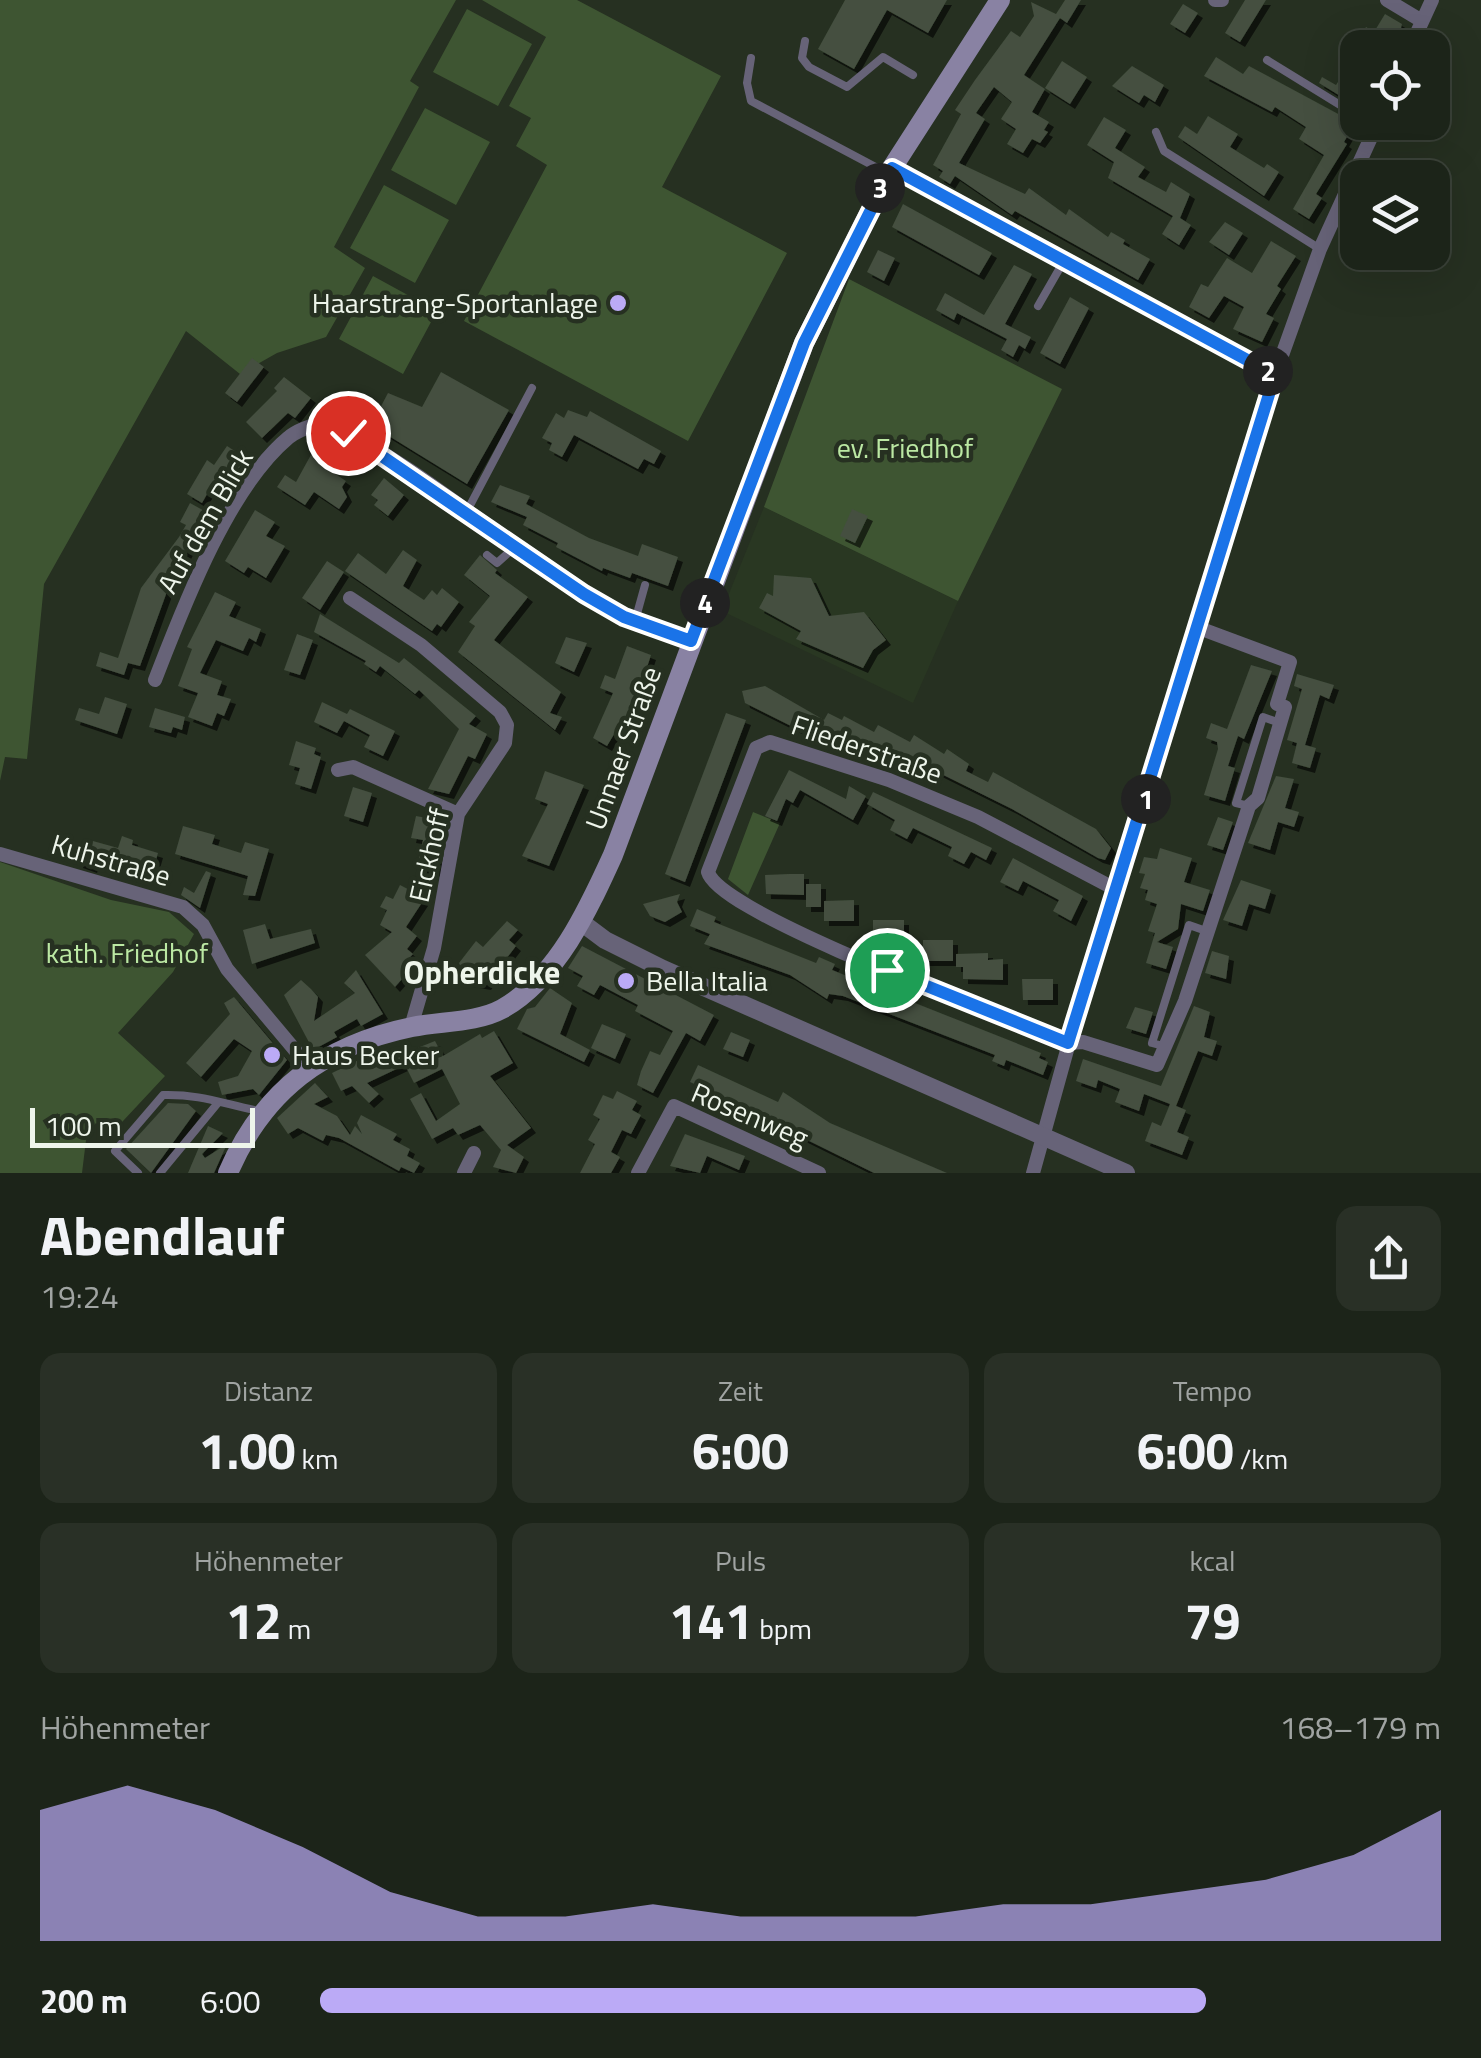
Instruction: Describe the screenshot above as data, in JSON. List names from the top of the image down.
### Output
{
  "streets": {
    "main road": ["Unnaer Straße"],
    "street": [
      "Auf dem Blick",
      "Fliederstraße",
      "Eickhoff",
      "Kuhstraße",
      "Rosenweg"
    ]
  },
  "crossings": [
    ["Auf dem Blick", "Unnaer Straße"],
    ["Unnaer Straße", "Eickhoff"],
    ["Unnaer Straße", "Kuhstraße"]
  ],
  "districts": ["Opherdicke"],
  "parks": ["ev. Friedhof", "kath. Friedhof"],
  "places": ["Haarstrang-Sportanlage", "Bella Italia", "Haus Becker"],
  "scale_bar": "100 m",
  "page": {
    "pins": [
      "3",
      "2",
      "4",
      "1"
    ],
    "scale": "100 m",
    "heading": ["Abendlauf", "19:24"],
    "stats": [
      ["Distanz", "1.00 km"],
      ["Zeit", "6:00"],
      ["Tempo", "6:00 /km"],
      ["Höhenmeter", "12 m"],
      ["Puls", "141 bpm"],
      ["kcal", "79"]
    ],
    "chart": ["Höhenmeter", "168–179 m"],
    "list": [
      {
        "name": "200 m",
        "note": "6:00"
      }
    ]
  }
}
